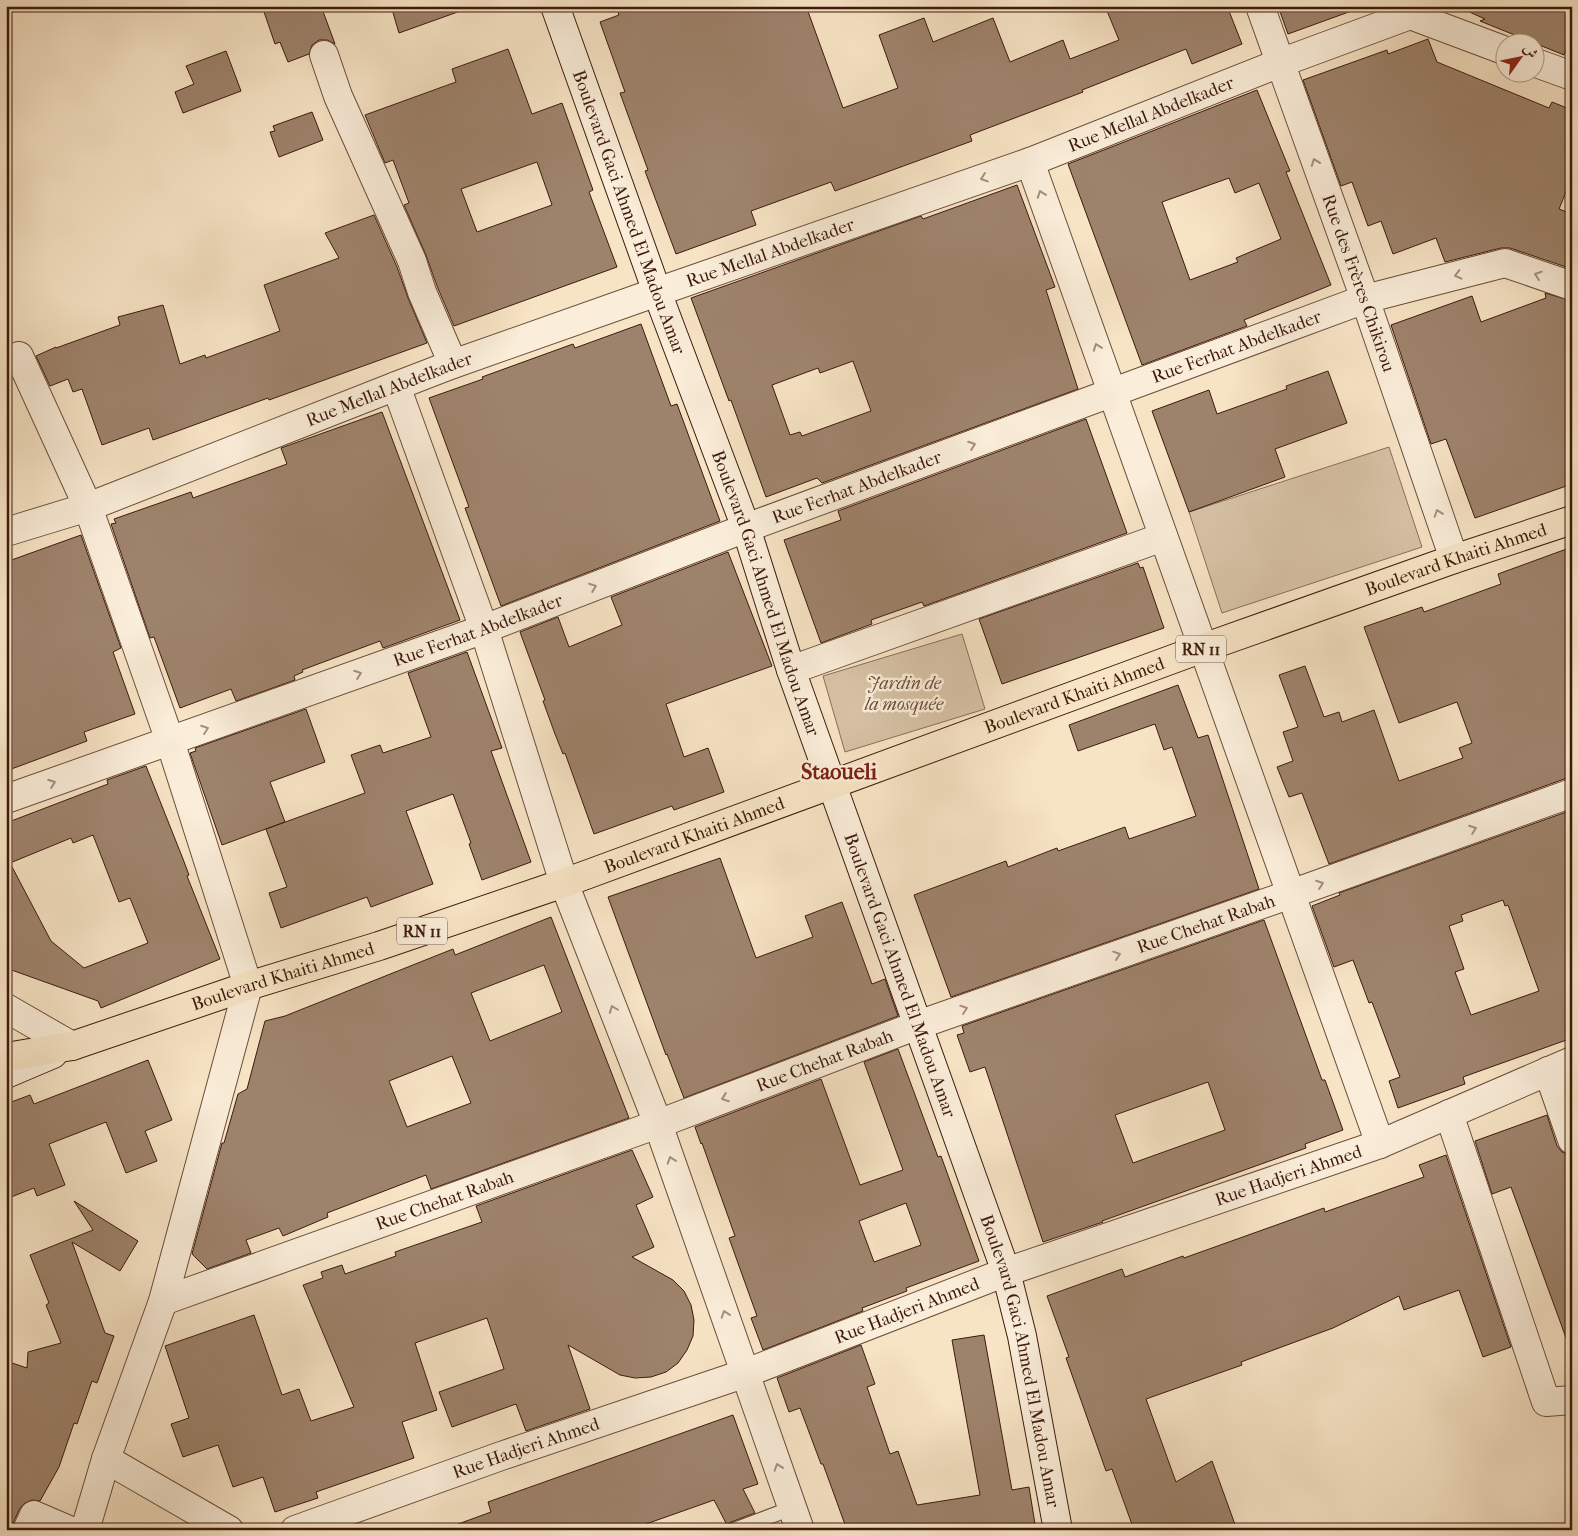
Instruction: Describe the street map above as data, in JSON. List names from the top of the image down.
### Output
{
  "streets": {
    "highway": ["Boulevard Khaiti Ahmed", "RN 11"],
    "street": [
      "Rue Mellal Abdelkader",
      "Boulevard Gaci Ahmed El Madou Amar",
      "Rue des Frères Chikirou",
      "Rue Ferhat Abdelkader",
      "Rue Chehat Rabah",
      "Rue Hadjeri Ahmed"
    ]
  },
  "crossings": [
    ["Rue Mellal Abdelkader", "Boulevard Gaci Ahmed El Madou Amar"],
    ["Rue Mellal Abdelkader", "Rue des Frères Chikirou"],
    ["Boulevard Gaci Ahmed El Madou Amar", "Rue Ferhat Abdelkader"],
    ["Boulevard Gaci Ahmed El Madou Amar", "Boulevard Khaiti Ahmed"],
    ["Boulevard Gaci Ahmed El Madou Amar", "Rue Chehat Rabah"],
    ["Boulevard Gaci Ahmed El Madou Amar", "Rue Hadjeri Ahmed"],
    ["Rue des Frères Chikirou", "Rue Ferhat Abdelkader"],
    ["Rue des Frères Chikirou", "Boulevard Khaiti Ahmed"]
  ],
  "one_way": ["Rue des Frères Chikirou"],
  "districts": ["Staoueli"],
  "parks": ["Jardin de la mosquée"],
  "north": "top right"
}
